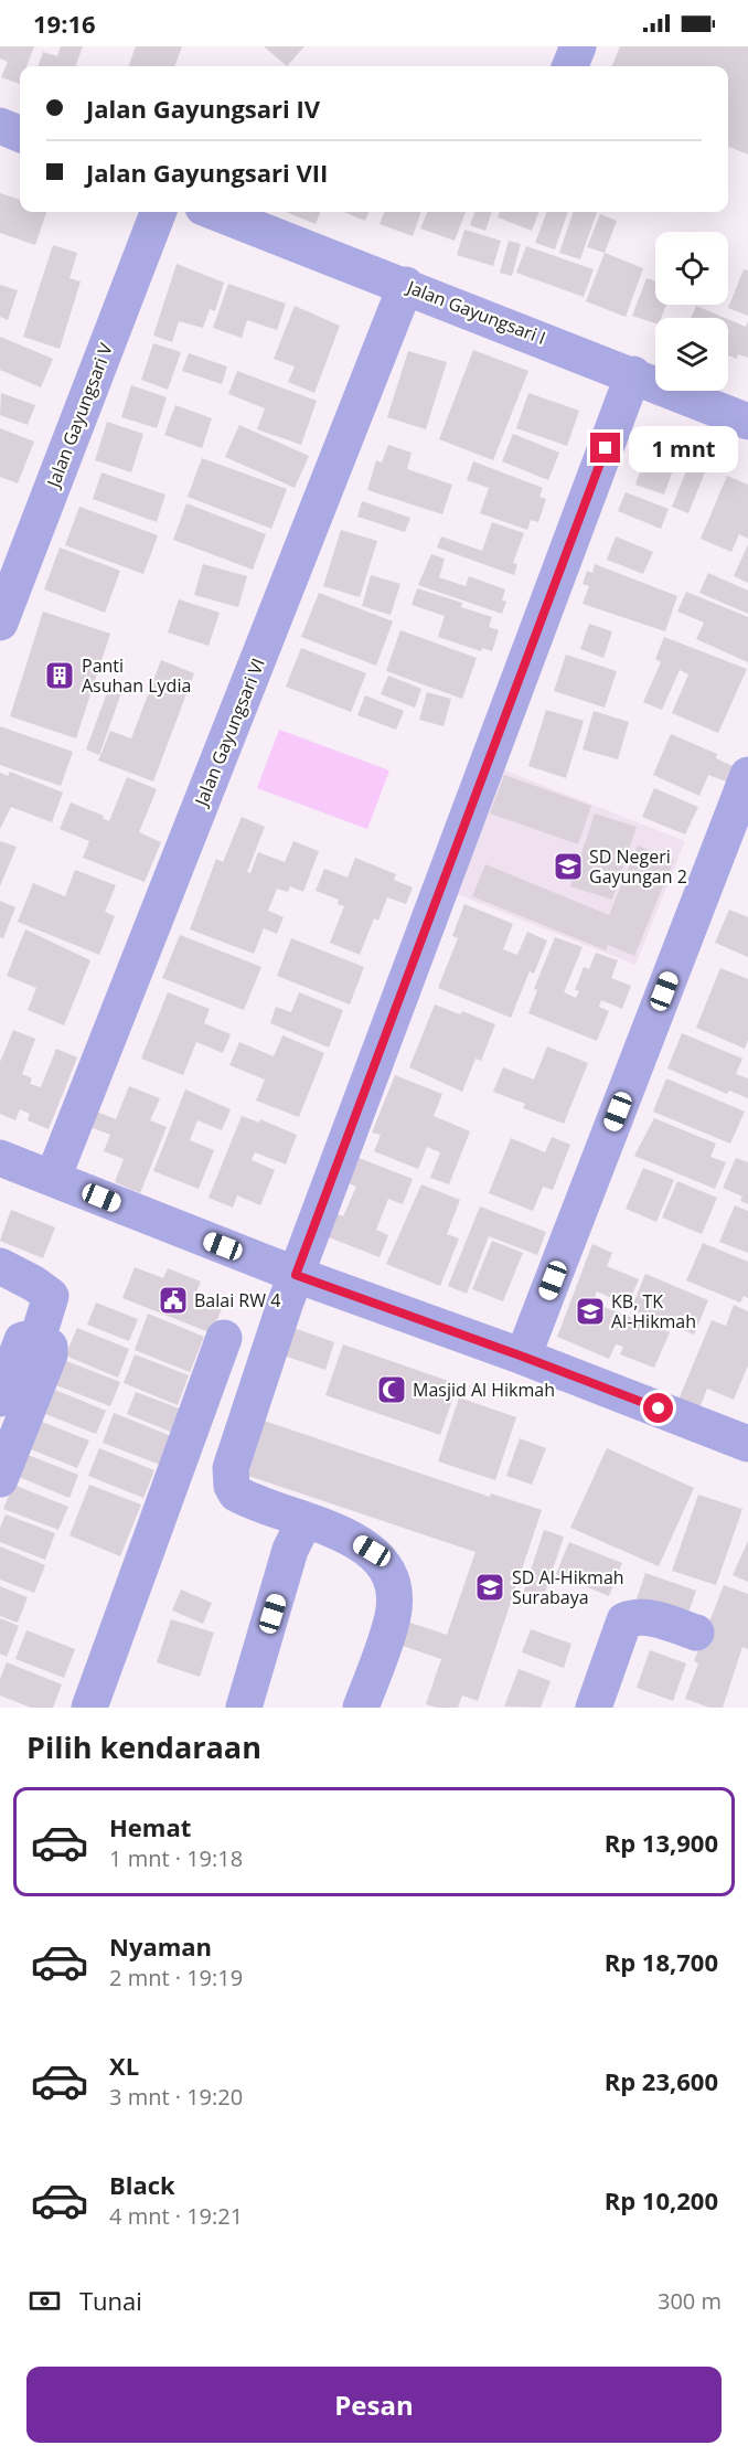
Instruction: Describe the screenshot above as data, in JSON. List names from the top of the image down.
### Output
{
  "streets": {
    "street": ["Jalan Gayungsari I", "Jalan Gayungsari V", "Jalan Gayungsari VI"]
  },
  "crossings": [
    ["Jalan Gayungsari I", "Jalan Gayungsari VI"]
  ],
  "places": {
    "building": ["Panti Asuhan Lydia"],
    "school or university": ["SD Negeri Gayungan 2", "KB, TK Al-Hikmah", "SD Al-Hikmah Surabaya"],
    "public building": ["Balai RW 4"],
    "mosque": ["Masjid Al Hikmah"]
  },
  "page": {
    "status": "19:16",
    "banner": ["Jalan Gayungsari IV", "Jalan Gayungsari VII"],
    "bubble": "1 mnt",
    "heading": "Pilih kendaraan",
    "list": [
      {
        "name": "Hemat",
        "note": "1 mnt · 19:18",
        "value": "Rp 13,900"
      },
      {
        "name": "Nyaman",
        "note": "2 mnt · 19:19",
        "value": "Rp 18,700"
      },
      {
        "name": "XL",
        "note": "3 mnt · 19:20",
        "value": "Rp 23,600"
      },
      {
        "name": "Black",
        "note": "4 mnt · 19:21",
        "value": "Rp 10,200"
      }
    ],
    "pay": ["Tunai", "300 m"],
    "buttons": "Pesan"
  }
}
